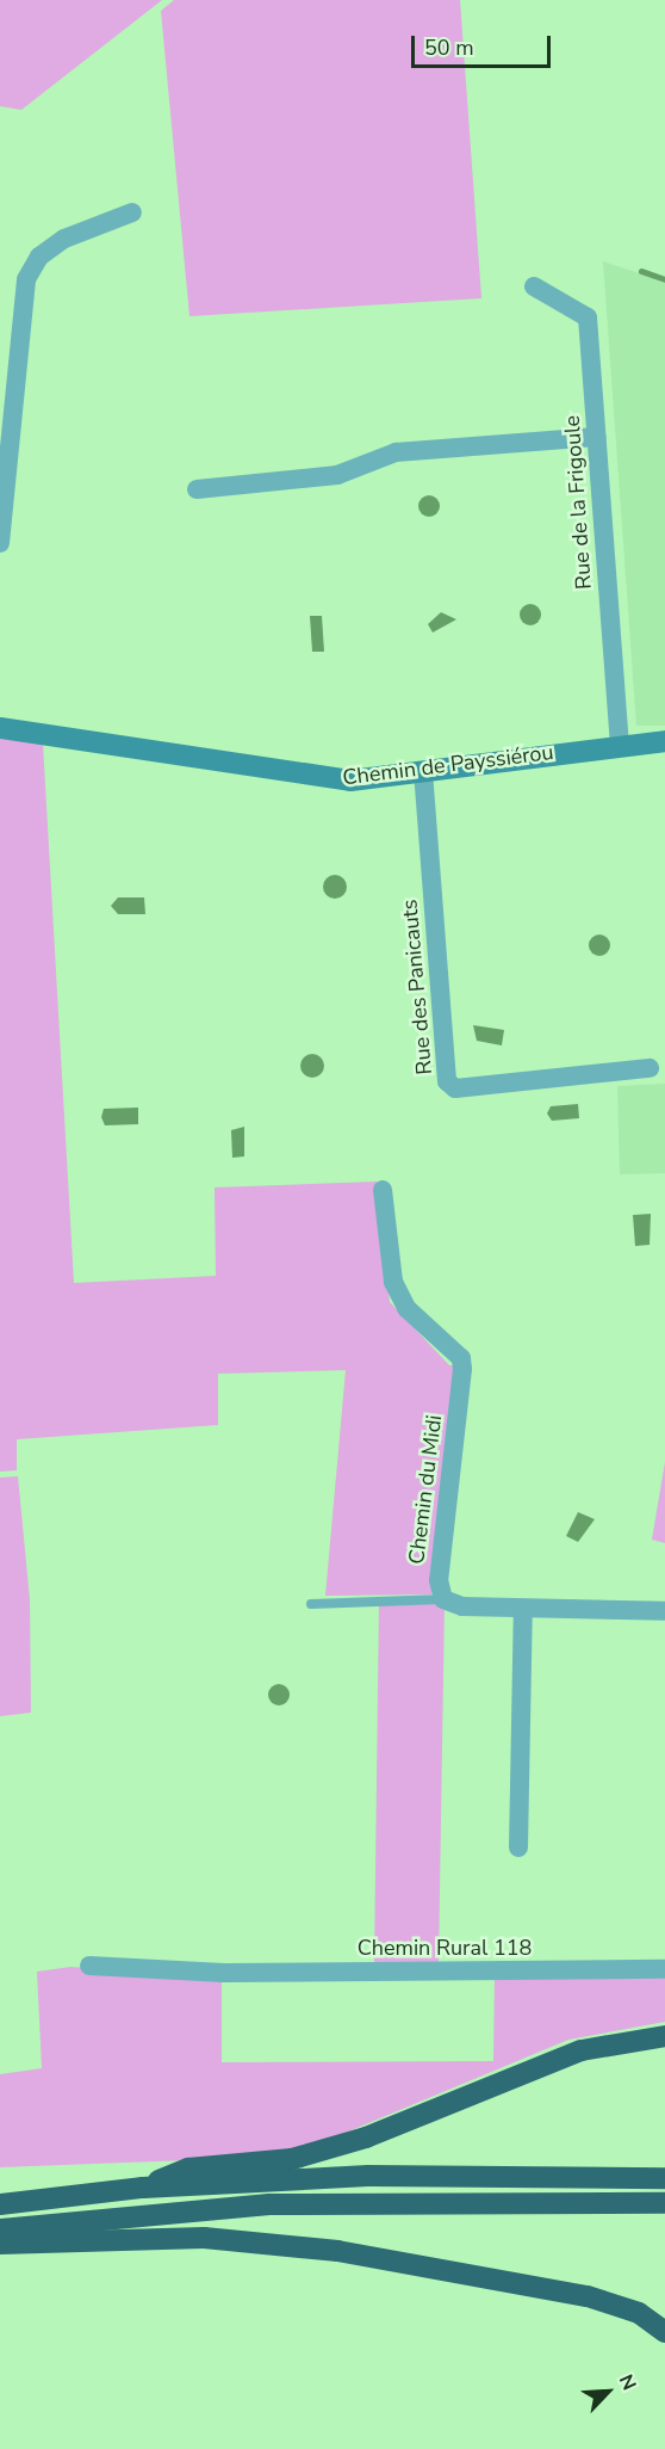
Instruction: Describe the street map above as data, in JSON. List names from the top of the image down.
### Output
{
  "streets": {
    "street": [
      "Rue de la Frigoule",
      "Chemin de Payssiérou",
      "Rue des Panicauts",
      "Chemin du Midi",
      "Chemin Rural 118"
    ]
  },
  "crossings": [
    ["Rue de la Frigoule", "Chemin de Payssiérou"],
    ["Chemin de Payssiérou", "Rue des Panicauts"]
  ],
  "scale_bar": "50 m",
  "north": "top right"
}
